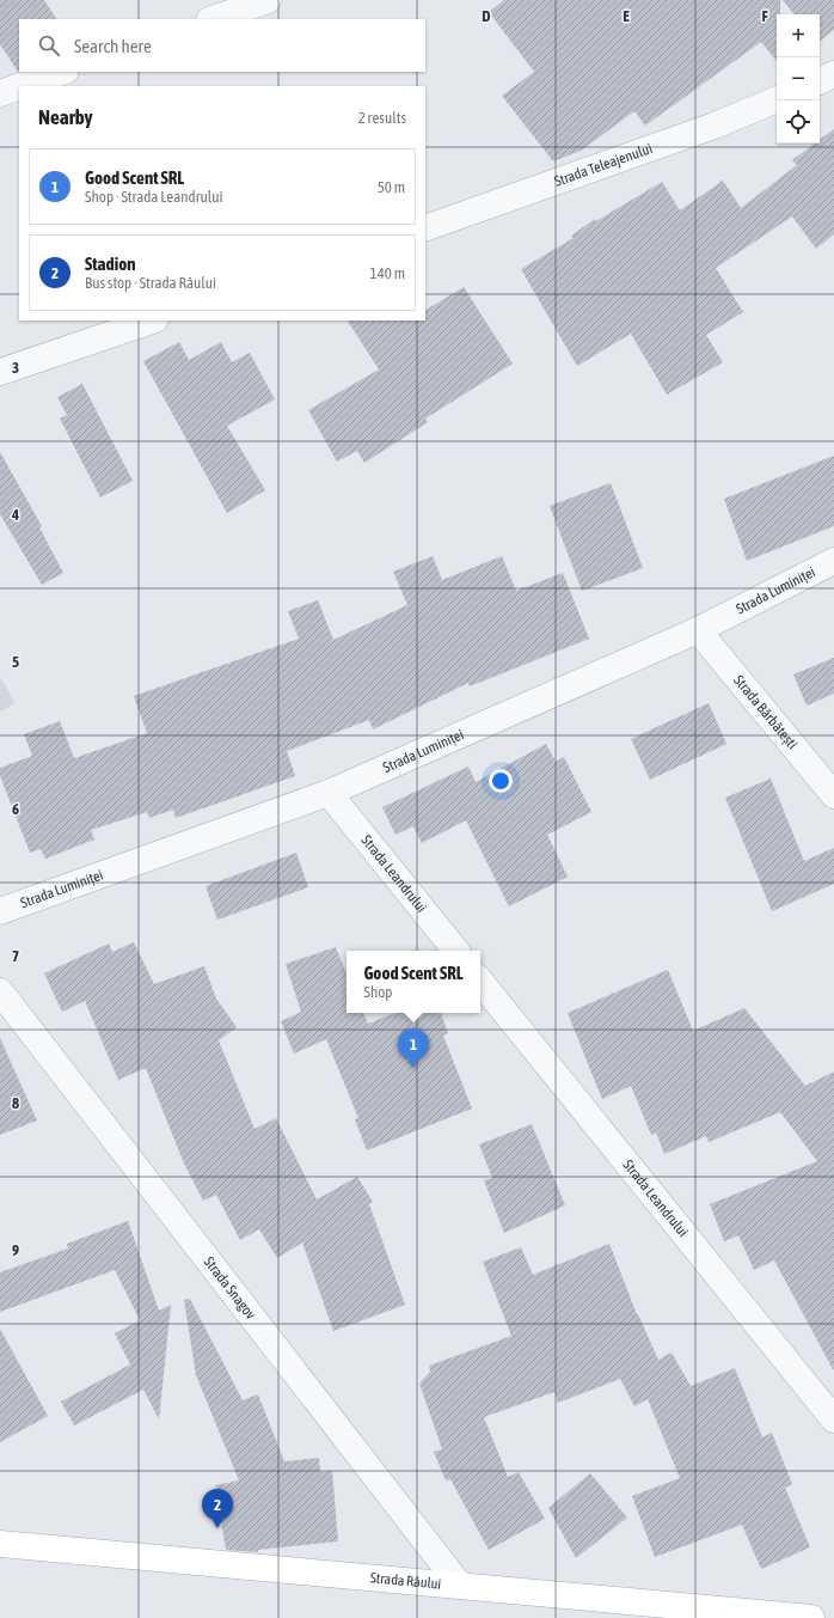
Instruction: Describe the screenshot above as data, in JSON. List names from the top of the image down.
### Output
{
  "streets": {
    "main road": ["Strada Râului"],
    "street": [
      "Strada Teleajenului",
      "Strada Luminiței",
      "Strada Bărbătești",
      "Strada Leandrului",
      "Strada Snagov"
    ]
  },
  "crossings": [
    ["Strada Luminiței", "Strada Bărbătești"],
    ["Strada Luminiței", "Strada Leandrului"],
    ["Strada Snagov", "Strada Râului"]
  ],
  "page": {
    "map_buttons": ["+", "−"],
    "search": "Search here",
    "heading": ["Nearby", "2 results"],
    "list": [
      {
        "mark": "1",
        "name": "Good Scent SRL",
        "note": "Shop · Strada Leandrului",
        "value": "50 m"
      },
      {
        "mark": "2",
        "name": "Stadion",
        "note": "Bus stop · Strada Râului",
        "value": "140 m"
      }
    ],
    "popup": ["Good Scent SRL", "Shop"],
    "pins": ["1", "2"]
  },
  "grid": {
    "columns": ["D", "E", "F"],
    "rows": [
      "3",
      "4",
      "5",
      "6",
      "7",
      "8",
      "9"
    ]
  }
}
